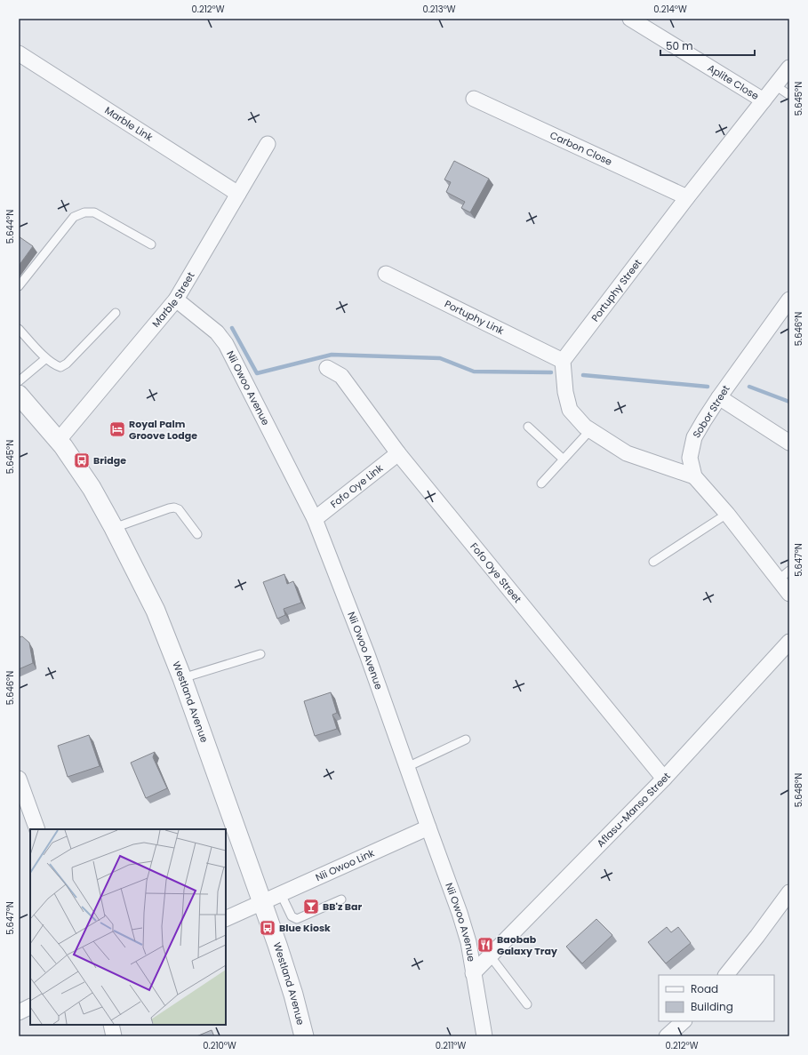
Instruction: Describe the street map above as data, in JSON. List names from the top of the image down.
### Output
{
  "streets": {
    "street": [
      "Aplite Close",
      "Marble Link",
      "Carbon Close",
      "Portuphy Street",
      "Marble Street",
      "Portuphy Link",
      "Nii Owoo Avenue",
      "Sobor Street",
      "Fofo Oye Link",
      "Fofo Oye Street",
      "Westland Avenue",
      "Aflasu-Manso Street",
      "Nii Owoo Link"
    ]
  },
  "crossings": [
    ["Aplite Close", "Portuphy Street"],
    ["Marble Link", "Marble Street"],
    ["Carbon Close", "Portuphy Street"],
    ["Portuphy Street", "Portuphy Link"],
    ["Marble Street", "Nii Owoo Avenue"],
    ["Marble Street", "Westland Avenue"],
    ["Nii Owoo Avenue", "Fofo Oye Link"],
    ["Nii Owoo Avenue", "Aflasu-Manso Street"],
    ["Nii Owoo Avenue", "Nii Owoo Link"],
    ["Fofo Oye Link", "Fofo Oye Street"],
    ["Fofo Oye Street", "Aflasu-Manso Street"],
    ["Westland Avenue", "Nii Owoo Link"]
  ],
  "places": {
    "hotel": ["Royal Palm Groove Lodge"],
    "bus stop": ["Bridge", "Blue Kiosk"],
    "bar": ["BB'z Bar"],
    "restaurant": ["Baobab Galaxy Tray"]
  },
  "legend": ["Road", "Building"],
  "scale_bar": "50 m",
  "coordinates": [
    "0.212°W",
    "0.213°W",
    "0.214°W",
    "5.645°N",
    "5.644°N",
    "5.646°N",
    "5.647°N",
    "5.648°N",
    "0.210°W",
    "0.211°W"
  ]
}
